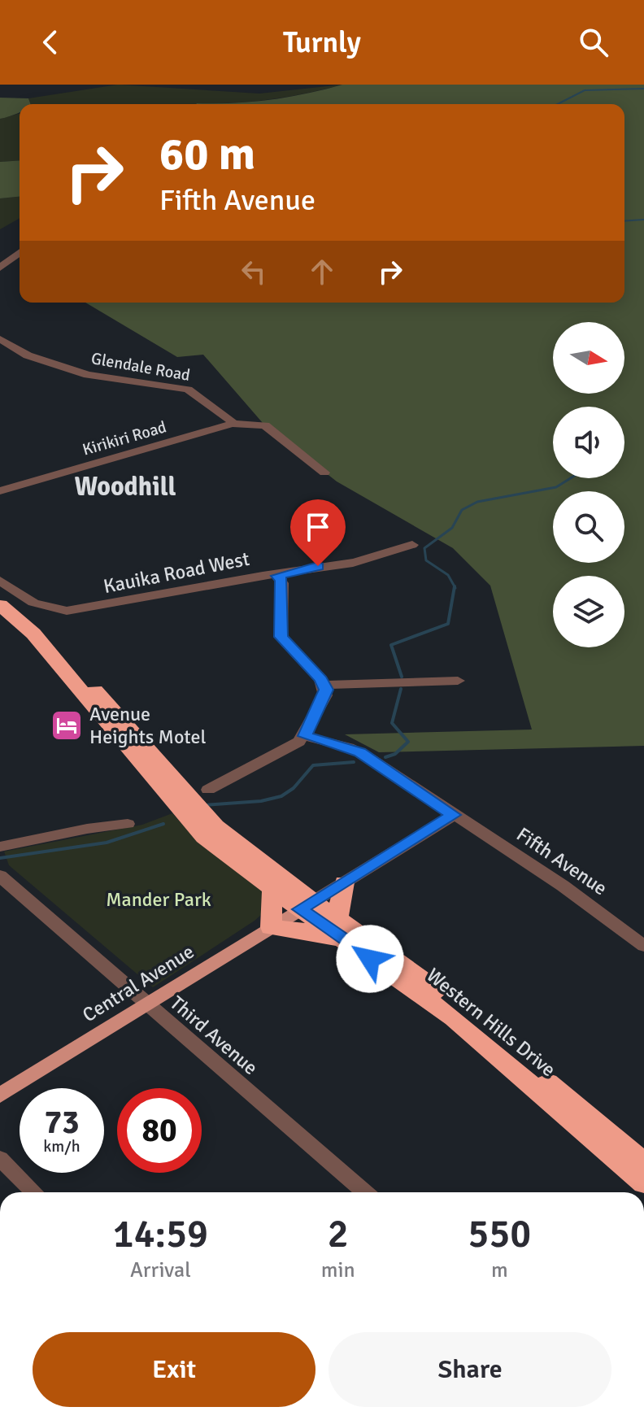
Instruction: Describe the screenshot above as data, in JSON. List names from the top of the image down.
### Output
{
  "streets": {
    "highway": ["Western Hills Drive"],
    "main road": ["Central Avenue"],
    "street": [
      "Glendale Road",
      "Kirikiri Road",
      "Kauika Road West",
      "Fifth Avenue",
      "Third Avenue"
    ]
  },
  "crossings": [
    ["Glendale Road", "Kirikiri Road"],
    ["Central Avenue", "Western Hills Drive"],
    ["Central Avenue", "Third Avenue"]
  ],
  "districts": ["Woodhill"],
  "parks": ["Mander Park"],
  "places": {
    "hotel": ["Avenue Heights Motel"]
  },
  "north": "right",
  "page": {
    "header": "Turnly",
    "turn": ["60 m", "Fifth Avenue"],
    "speed": "73 km/h",
    "limit": "80",
    "eta": [
      "14:59",
      "Arrival",
      "2",
      "min",
      "550",
      "m"
    ],
    "buttons": ["Exit", "Share"]
  }
}
